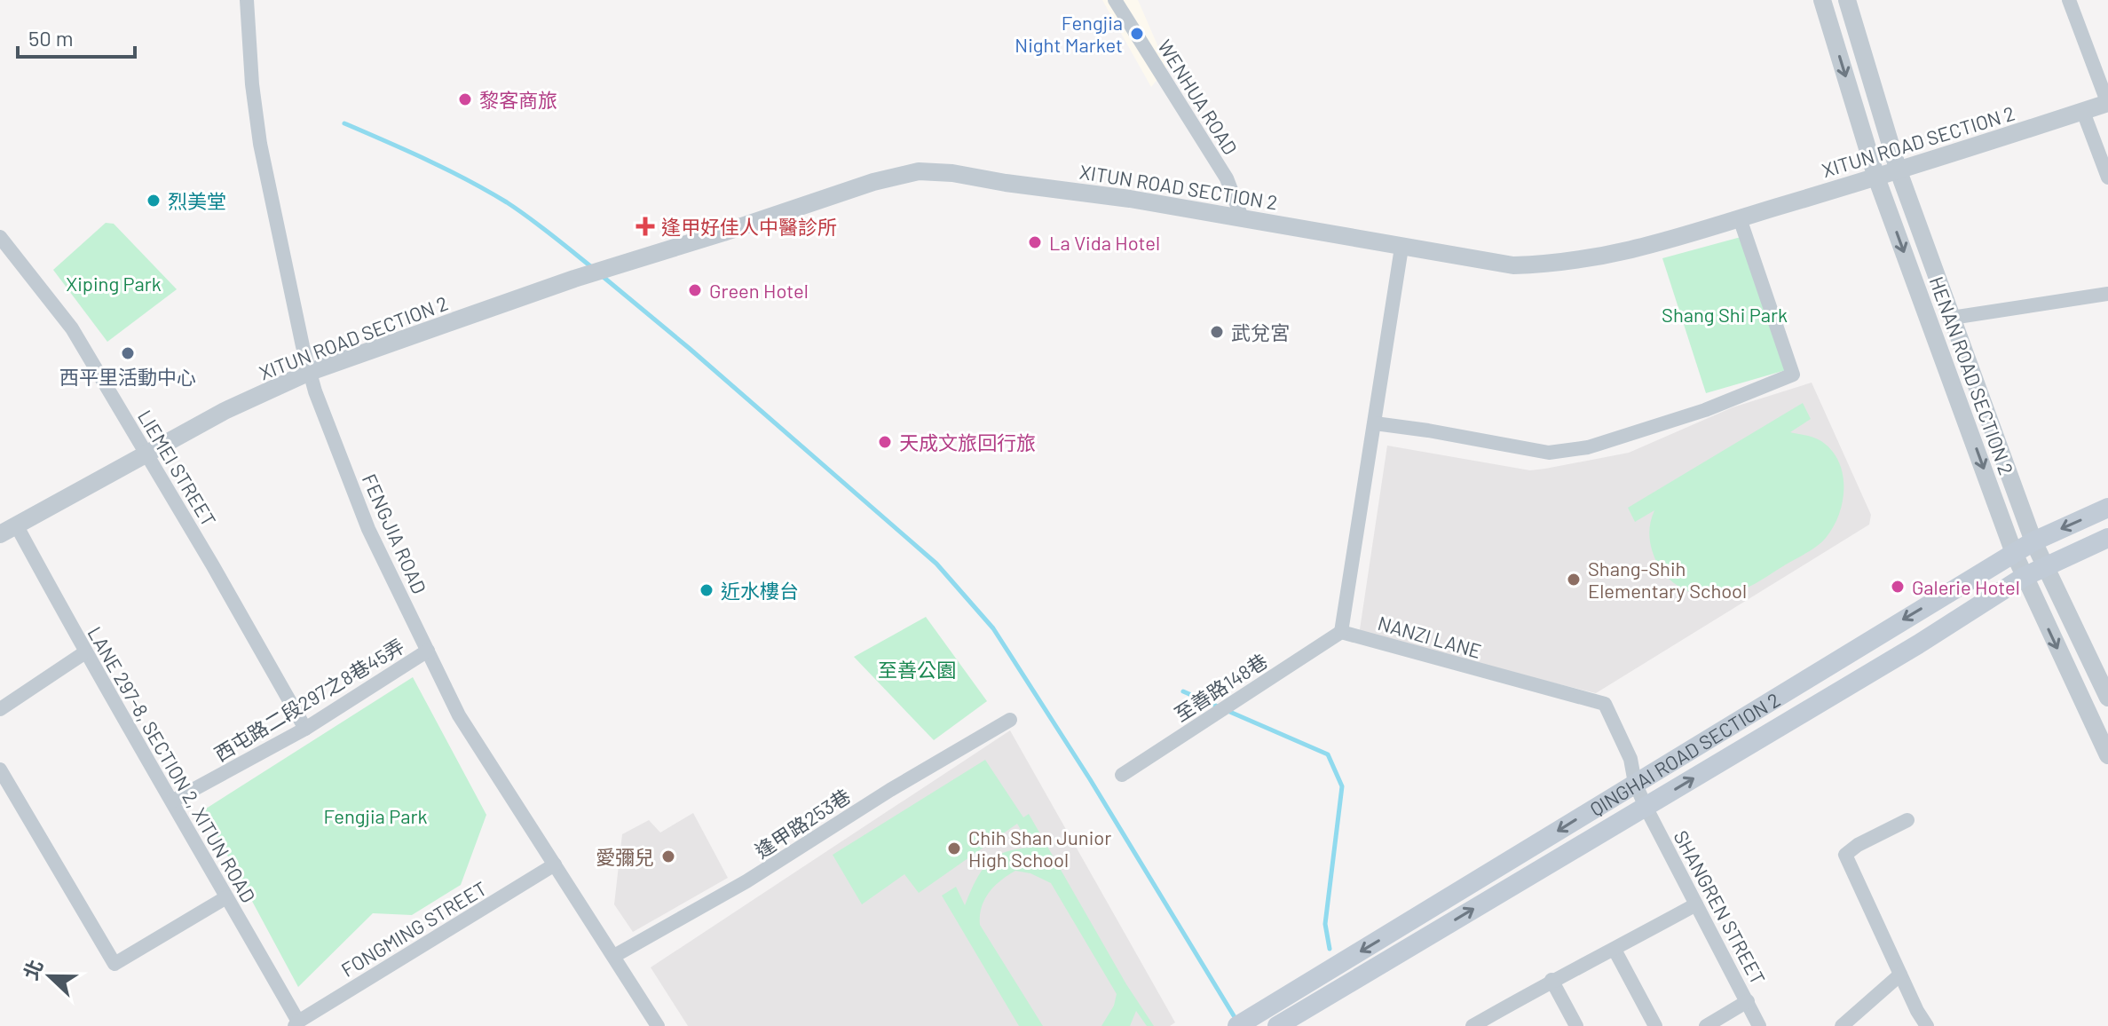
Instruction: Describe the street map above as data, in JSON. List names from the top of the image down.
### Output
{
  "streets": {
    "main road": ["QINGHAI ROAD SECTION 2"],
    "street": [
      "WENHUA ROAD",
      "XITUN ROAD SECTION 2",
      "HENAN ROAD SECTION 2",
      "LIEMEI STREET",
      "FENGJIA ROAD",
      "NANZI LANE",
      "至善路148巷",
      "西屯路二段297之8巷45弄",
      "LANE 297-8, SECTION 2, XITUN ROAD",
      "逢甲路253巷",
      "SHANGREN STREET",
      "FONGMING STREET"
    ]
  },
  "crossings": [
    ["WENHUA ROAD", "XITUN ROAD SECTION 2"],
    ["XITUN ROAD SECTION 2", "HENAN ROAD SECTION 2"],
    ["XITUN ROAD SECTION 2", "LIEMEI STREET"],
    ["XITUN ROAD SECTION 2", "FENGJIA ROAD"],
    ["XITUN ROAD SECTION 2", "LANE 297-8, SECTION 2, XITUN ROAD"],
    ["HENAN ROAD SECTION 2", "QINGHAI ROAD SECTION 2"],
    ["LIEMEI STREET", "西屯路二段297之8巷45弄"],
    ["FENGJIA ROAD", "西屯路二段297之8巷45弄"],
    ["FENGJIA ROAD", "逢甲路253巷"],
    ["FENGJIA ROAD", "FONGMING STREET"],
    ["NANZI LANE", "至善路148巷"],
    ["NANZI LANE", "QINGHAI ROAD SECTION 2"],
    ["NANZI LANE", "SHANGREN STREET"],
    ["西屯路二段297之8巷45弄", "LANE 297-8, SECTION 2, XITUN ROAD"],
    ["QINGHAI ROAD SECTION 2", "SHANGREN STREET"],
    ["LANE 297-8, SECTION 2, XITUN ROAD", "FONGMING STREET"]
  ],
  "parks": [
    "Xiping Park",
    "Shang Shi Park",
    "至善公園",
    "Fengjia Park"
  ],
  "places": {
    "other": [
      "Fengjia Night Market",
      "黎客商旅",
      "烈美堂",
      "La Vida Hotel",
      "Green Hotel",
      "武兌宮",
      "西平里活動中心",
      "天成文旅回行旅",
      "Shang-Shih Elementary School",
      "Galerie Hotel",
      "近水樓台",
      "Chih Shan Junior High School",
      "愛彌兒"
    ],
    "health": ["逢甲好佳人中醫診所"]
  },
  "scale_bar": "50 m",
  "north": "left"
}
